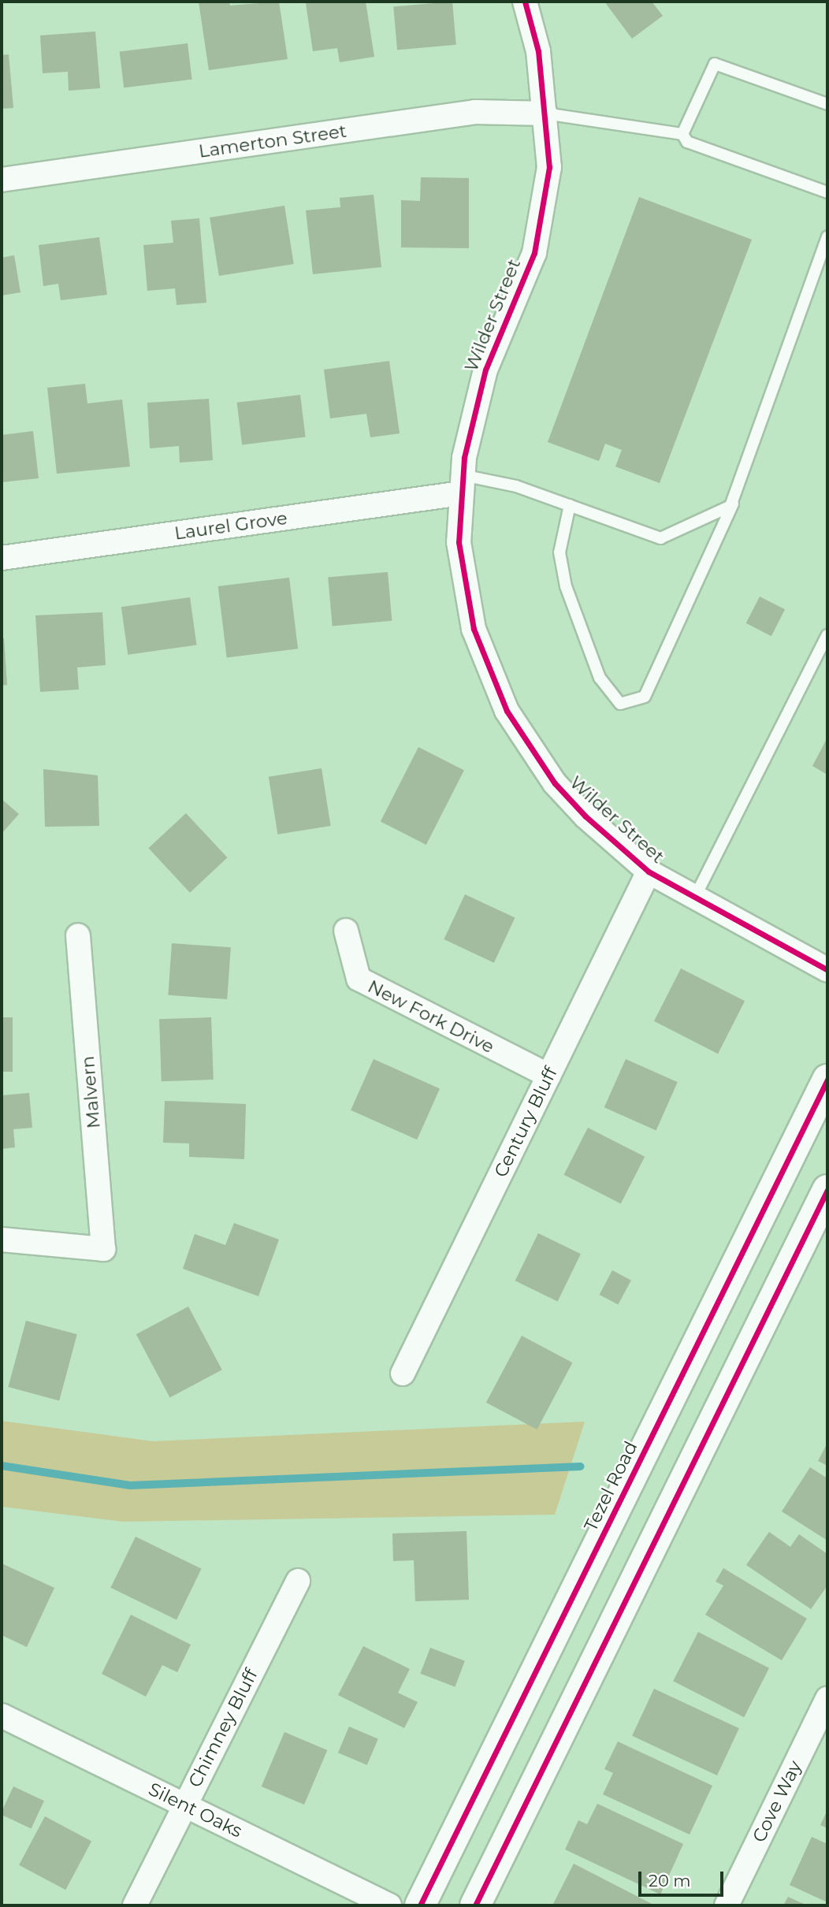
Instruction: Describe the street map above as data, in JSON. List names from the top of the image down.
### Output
{
  "streets": {
    "main road": ["Tezel Road"],
    "street": [
      "Lamerton Street",
      "Wilder Street",
      "Laurel Grove",
      "New Fork Drive",
      "Malvern",
      "Century Bluff",
      "Chimney Bluff",
      "Cove Way",
      "Silent Oaks"
    ]
  },
  "crossings": [
    ["Lamerton Street", "Wilder Street"],
    ["Wilder Street", "Laurel Grove"],
    ["Wilder Street", "Century Bluff"],
    ["New Fork Drive", "Century Bluff"],
    ["Chimney Bluff", "Silent Oaks"]
  ],
  "scale_bar": "20 m"
}
